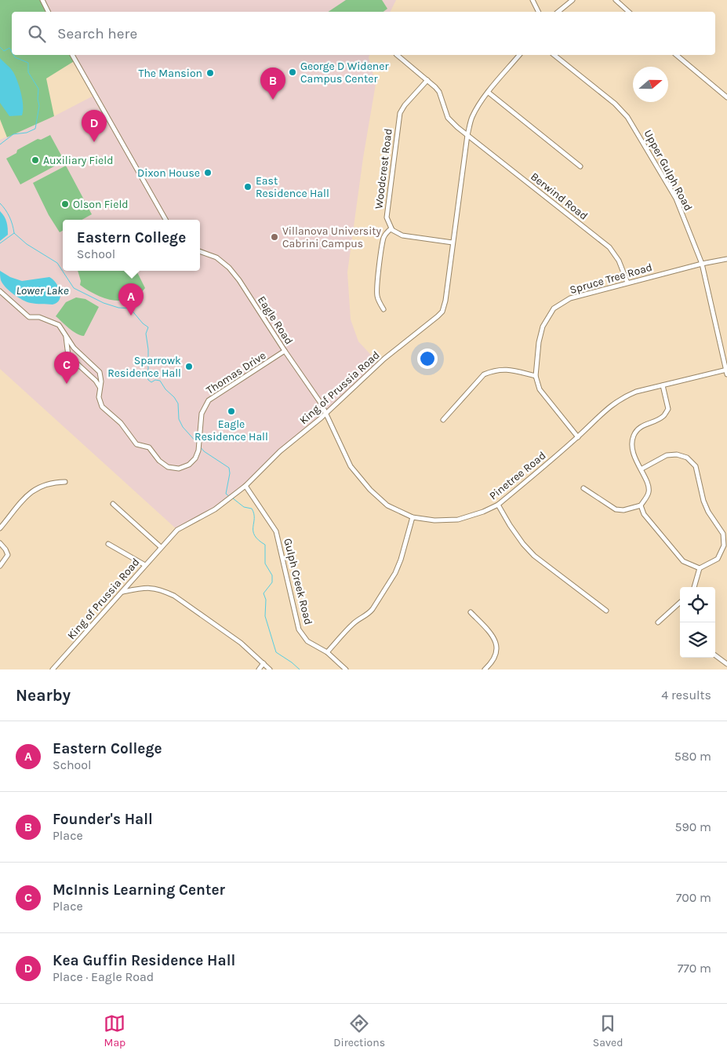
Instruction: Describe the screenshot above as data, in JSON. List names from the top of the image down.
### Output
{
  "streets": {
    "street": [
      "Woodcrest Road",
      "Upper Gulph Road",
      "Berwind Road",
      "Spruce Tree Road",
      "Eagle Road",
      "Thomas Drive",
      "King of Prussia Road",
      "Pinetree Road",
      "Gulph Creek Road"
    ]
  },
  "crossings": [
    ["Woodcrest Road", "Berwind Road"],
    ["Upper Gulph Road", "Spruce Tree Road"],
    ["Upper Gulph Road", "Pinetree Road"],
    ["Berwind Road", "Spruce Tree Road"],
    ["Berwind Road", "King of Prussia Road"],
    ["Spruce Tree Road", "Pinetree Road"],
    ["Eagle Road", "Thomas Drive"],
    ["Eagle Road", "King of Prussia Road"],
    ["Eagle Road", "Pinetree Road"],
    ["King of Prussia Road", "Pinetree Road"],
    ["King of Prussia Road", "Gulph Creek Road"]
  ],
  "water": ["Lower Lake"],
  "places": [
    "George D Widener Campus Center",
    "The Mansion",
    "Auxiliary Field",
    "Dixon House",
    "East Residence Hall",
    "Olson Field",
    "Villanova University Cabrini Campus",
    "Sparrowk Residence Hall",
    "Eagle Residence Hall"
  ],
  "north": "right",
  "page": {
    "search": "Search here",
    "pins": [
      "B",
      "D",
      "A",
      "C"
    ],
    "popup": ["Eastern College", "School"],
    "heading": ["Nearby", "4 results"],
    "list": [
      {
        "mark": "A",
        "name": "Eastern College",
        "note": "School",
        "value": "580 m"
      },
      {
        "mark": "B",
        "name": "Founder's Hall",
        "note": "Place",
        "value": "590 m"
      },
      {
        "mark": "C",
        "name": "McInnis Learning Center",
        "note": "Place",
        "value": "700 m"
      },
      {
        "mark": "D",
        "name": "Kea Guffin Residence Hall",
        "note": "Place · Eagle Road",
        "value": "770 m"
      }
    ],
    "nav": ["Map", "Directions", "Saved"]
  }
}
